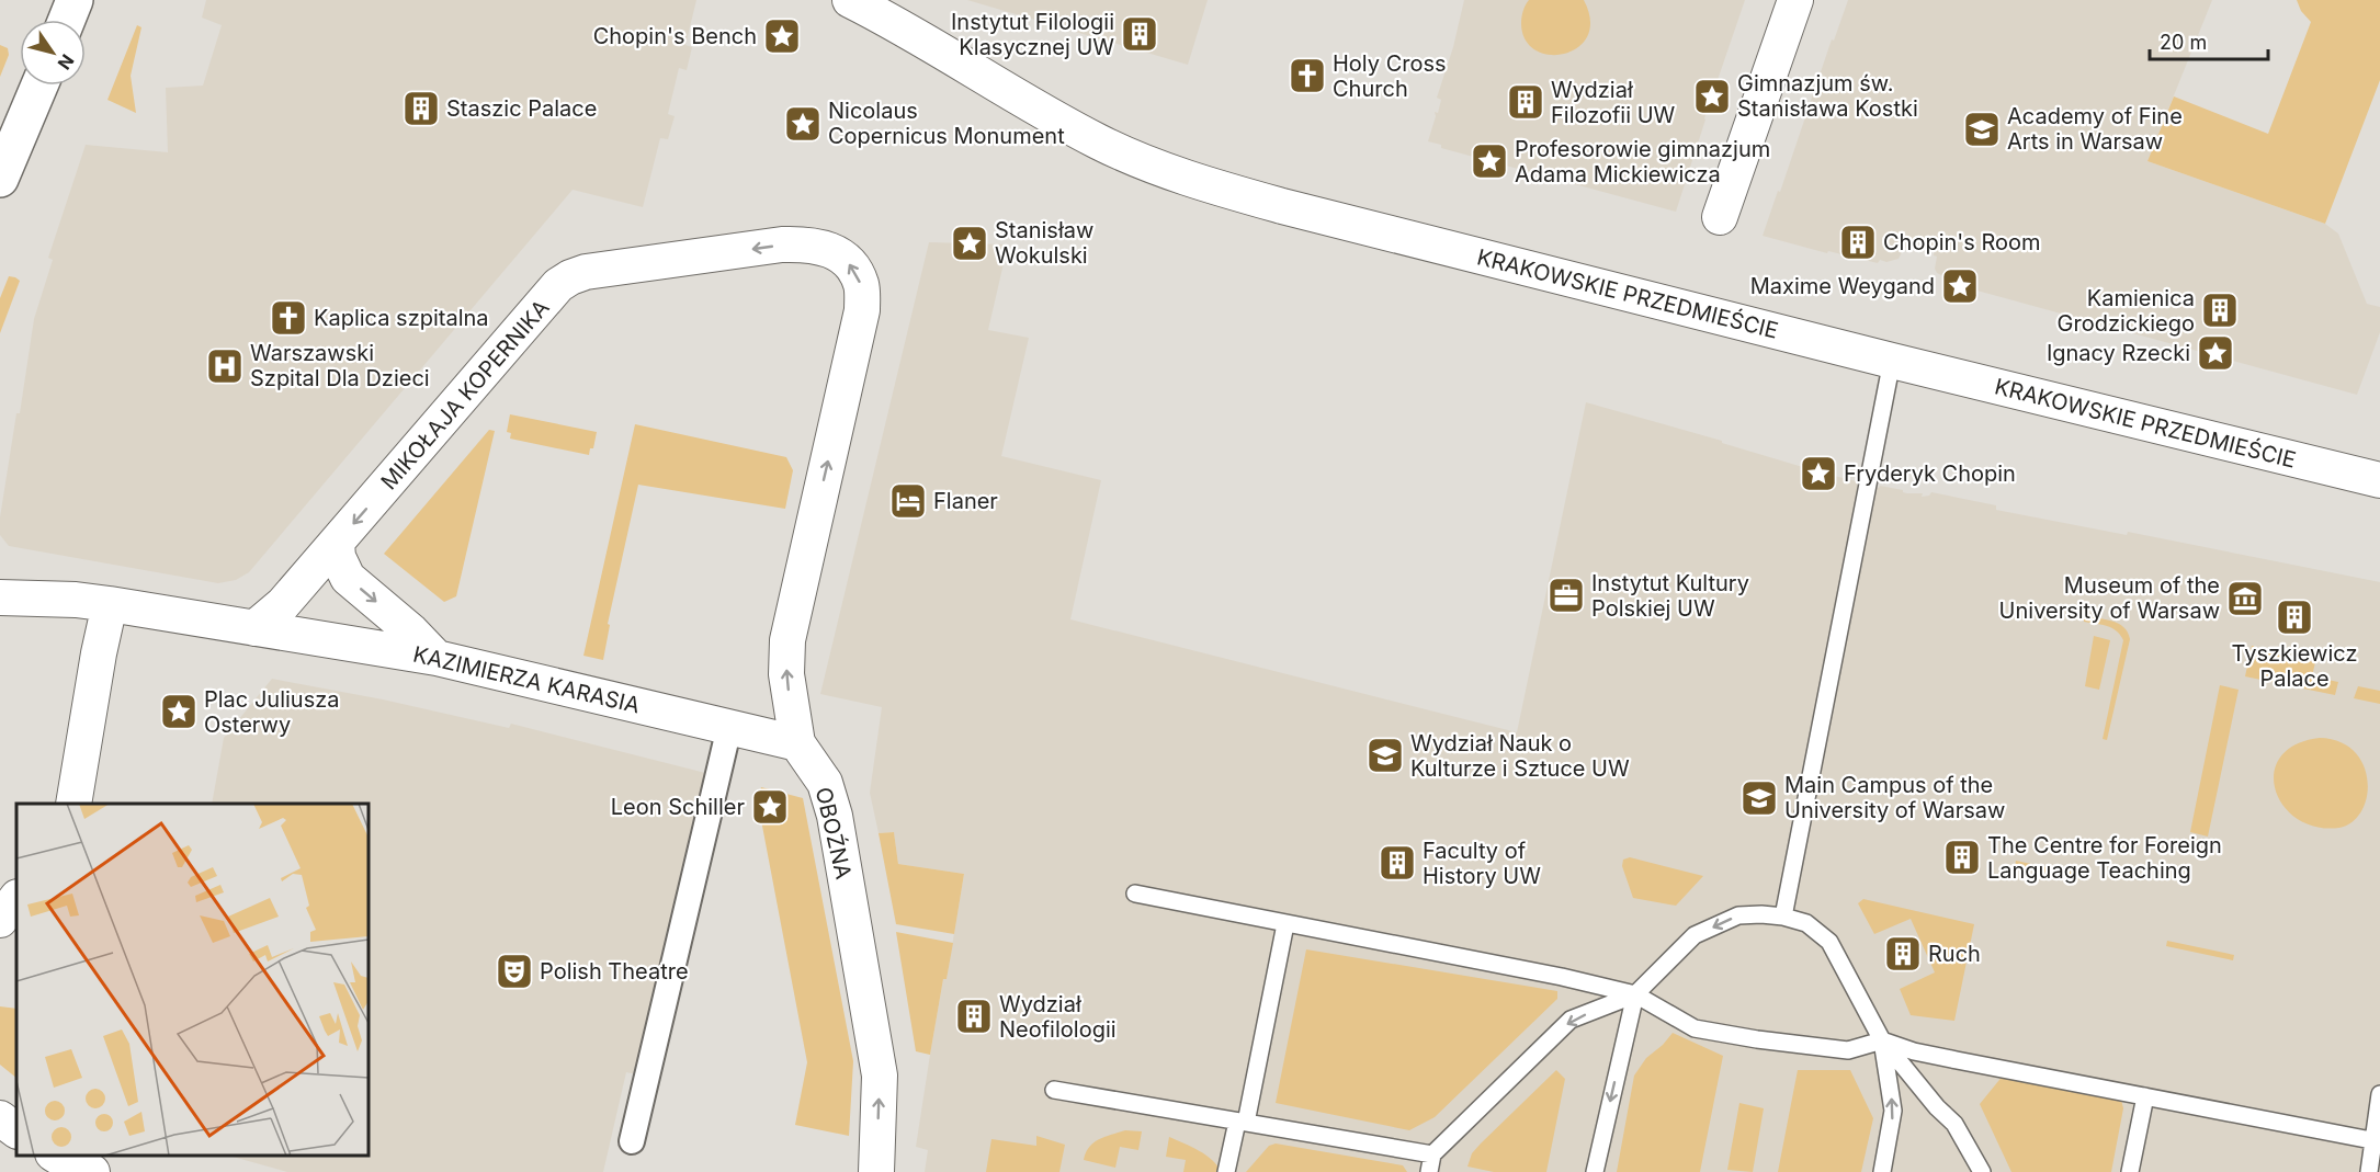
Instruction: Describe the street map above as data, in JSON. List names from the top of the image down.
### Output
{
  "streets": {
    "street": [
      "KRAKOWSKIE PRZEDMIEŚCIE",
      "MIKOŁAJA KOPERNIKA",
      "KAZIMIERZA KARASIA",
      "OBOŹNA"
    ]
  },
  "crossings": [
    ["MIKOŁAJA KOPERNIKA", "KAZIMIERZA KARASIA"],
    ["MIKOŁAJA KOPERNIKA", "OBOŹNA"],
    ["KAZIMIERZA KARASIA", "OBOŹNA"]
  ],
  "one_way": ["MIKOŁAJA KOPERNIKA"],
  "places": {
    "building": [
      "Instytut Filologii Klasycznej UW",
      "Wydział Filozofii UW",
      "Staszic Palace",
      "Chopin's Room",
      "Kamienica Grodzickiego",
      "Tyszkiewicz Palace",
      "The Centre for Foreign Language Teaching",
      "Faculty of History UW",
      "Ruch",
      "Wydział Neofilologii"
    ],
    "place": [
      "Chopin's Bench",
      "Gimnazjum św. Stanisława Kostki",
      "Nicolaus Copernicus Monument",
      "Profesorowie gimnazjum Adama Mickiewicza",
      "Stanisław Wokulski",
      "Maxime Weygand",
      "Ignacy Rzecki",
      "Fryderyk Chopin",
      "Plac Juliusza Osterwy",
      "Leon Schiller"
    ],
    "church": ["Holy Cross Church", "Kaplica szpitalna"],
    "school or university": ["Academy of Fine Arts in Warsaw", "Wydział Nauk o Kulturze i Sztuce UW", "Main Campus of the University of Warsaw"],
    "hospital": ["Warszawski Szpital Dla Dzieci"],
    "hotel": ["Flaner"],
    "office": ["Instytut Kultury Polskiej UW"],
    "museum": ["Museum of the University of Warsaw"],
    "theatre": ["Polish Theatre"]
  },
  "scale_bar": "20 m",
  "north": "bottom right"
}
